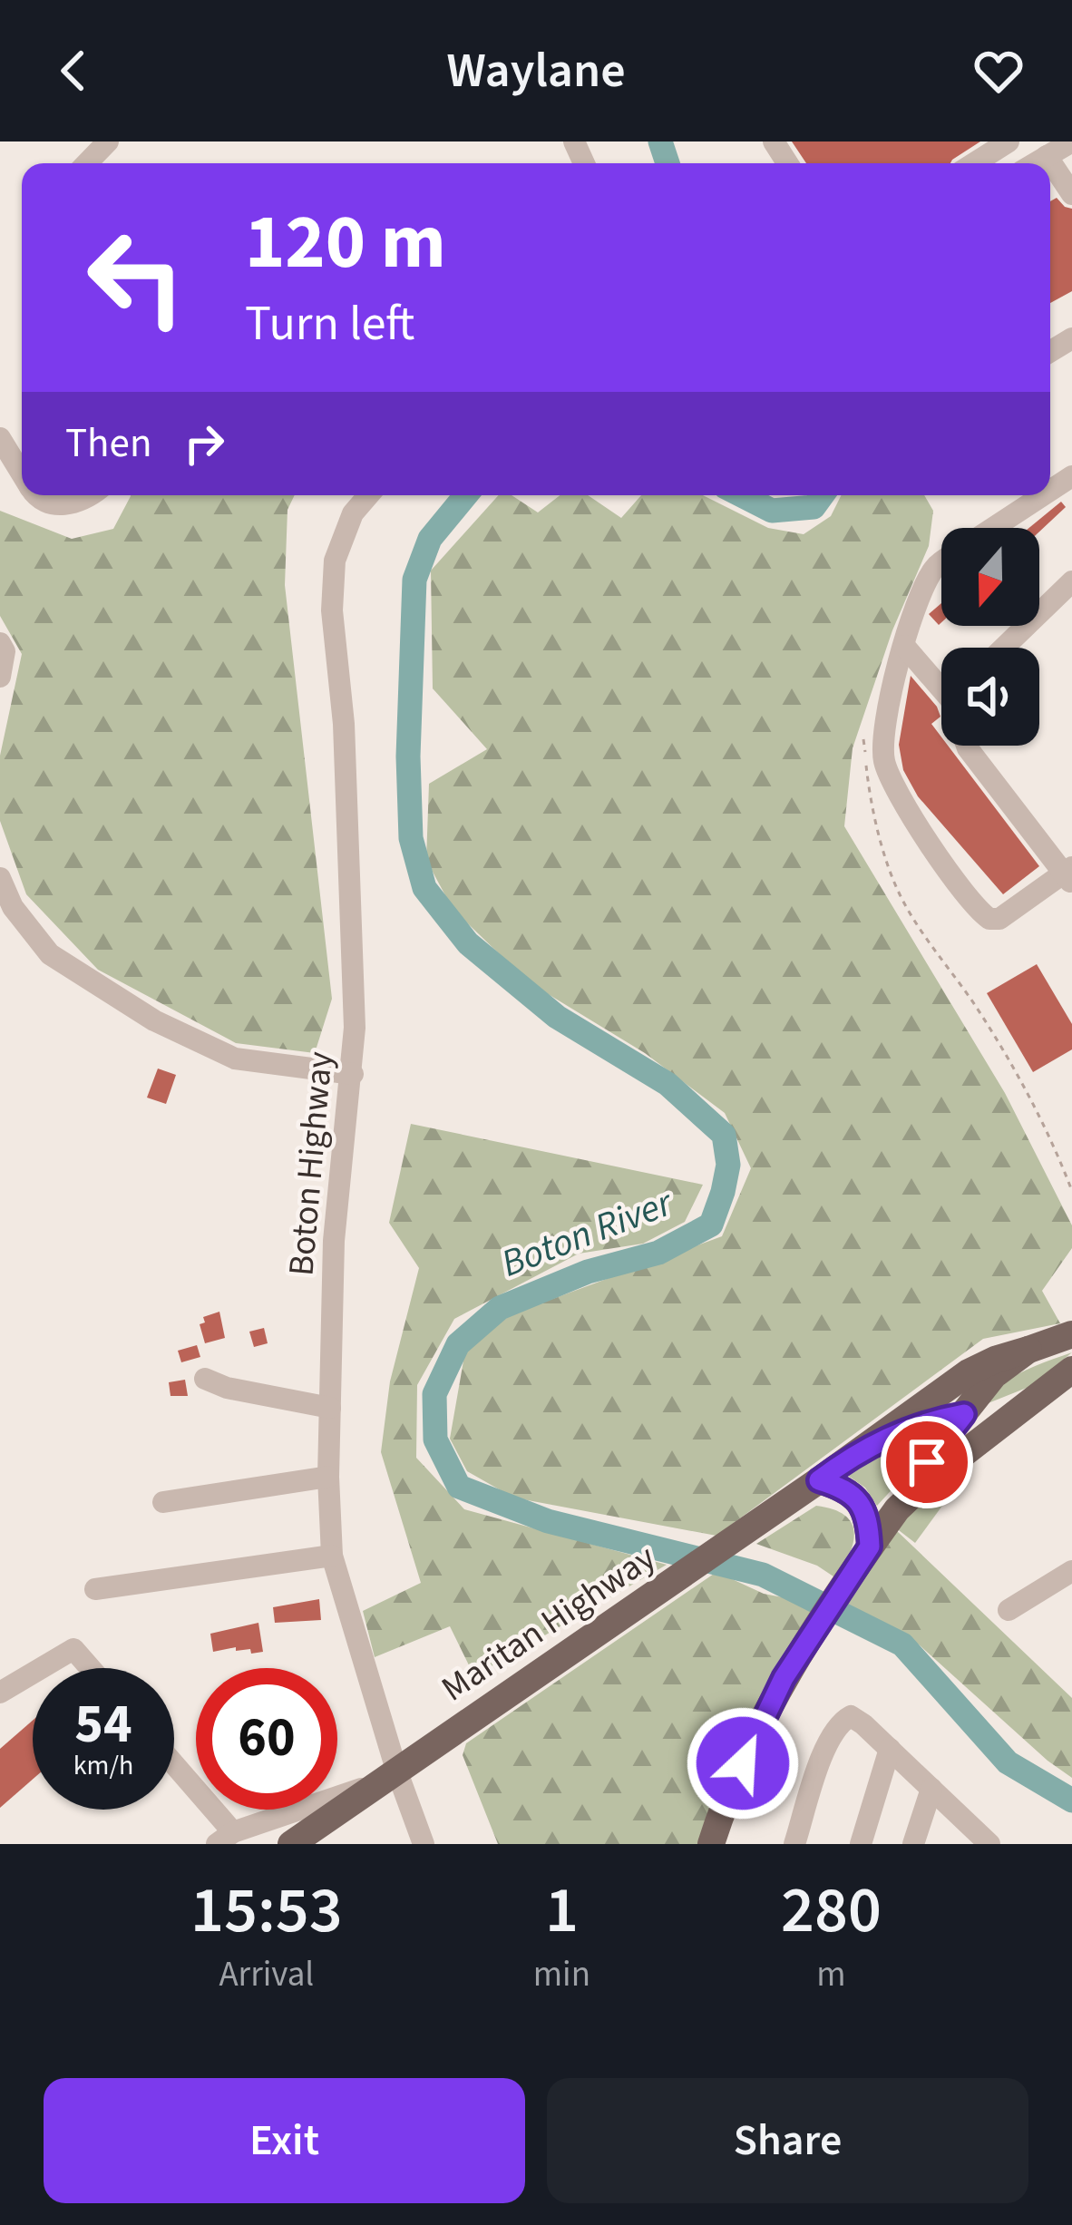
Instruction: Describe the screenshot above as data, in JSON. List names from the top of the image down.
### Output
{
  "streets": {
    "main road": ["Maritan Highway"],
    "street": ["Boton Highway"]
  },
  "crossings": [
    ["Boton Highway", "Maritan Highway"]
  ],
  "water": ["Boton River"],
  "north": "bottom",
  "page": {
    "header": "Waylane",
    "turn": ["120 m", "Turn left"],
    "then": "Then",
    "speed": "54 km/h",
    "limit": "60",
    "eta": [
      "15:53",
      "Arrival",
      "1",
      "min",
      "280",
      "m"
    ],
    "buttons": ["Exit", "Share"]
  }
}
